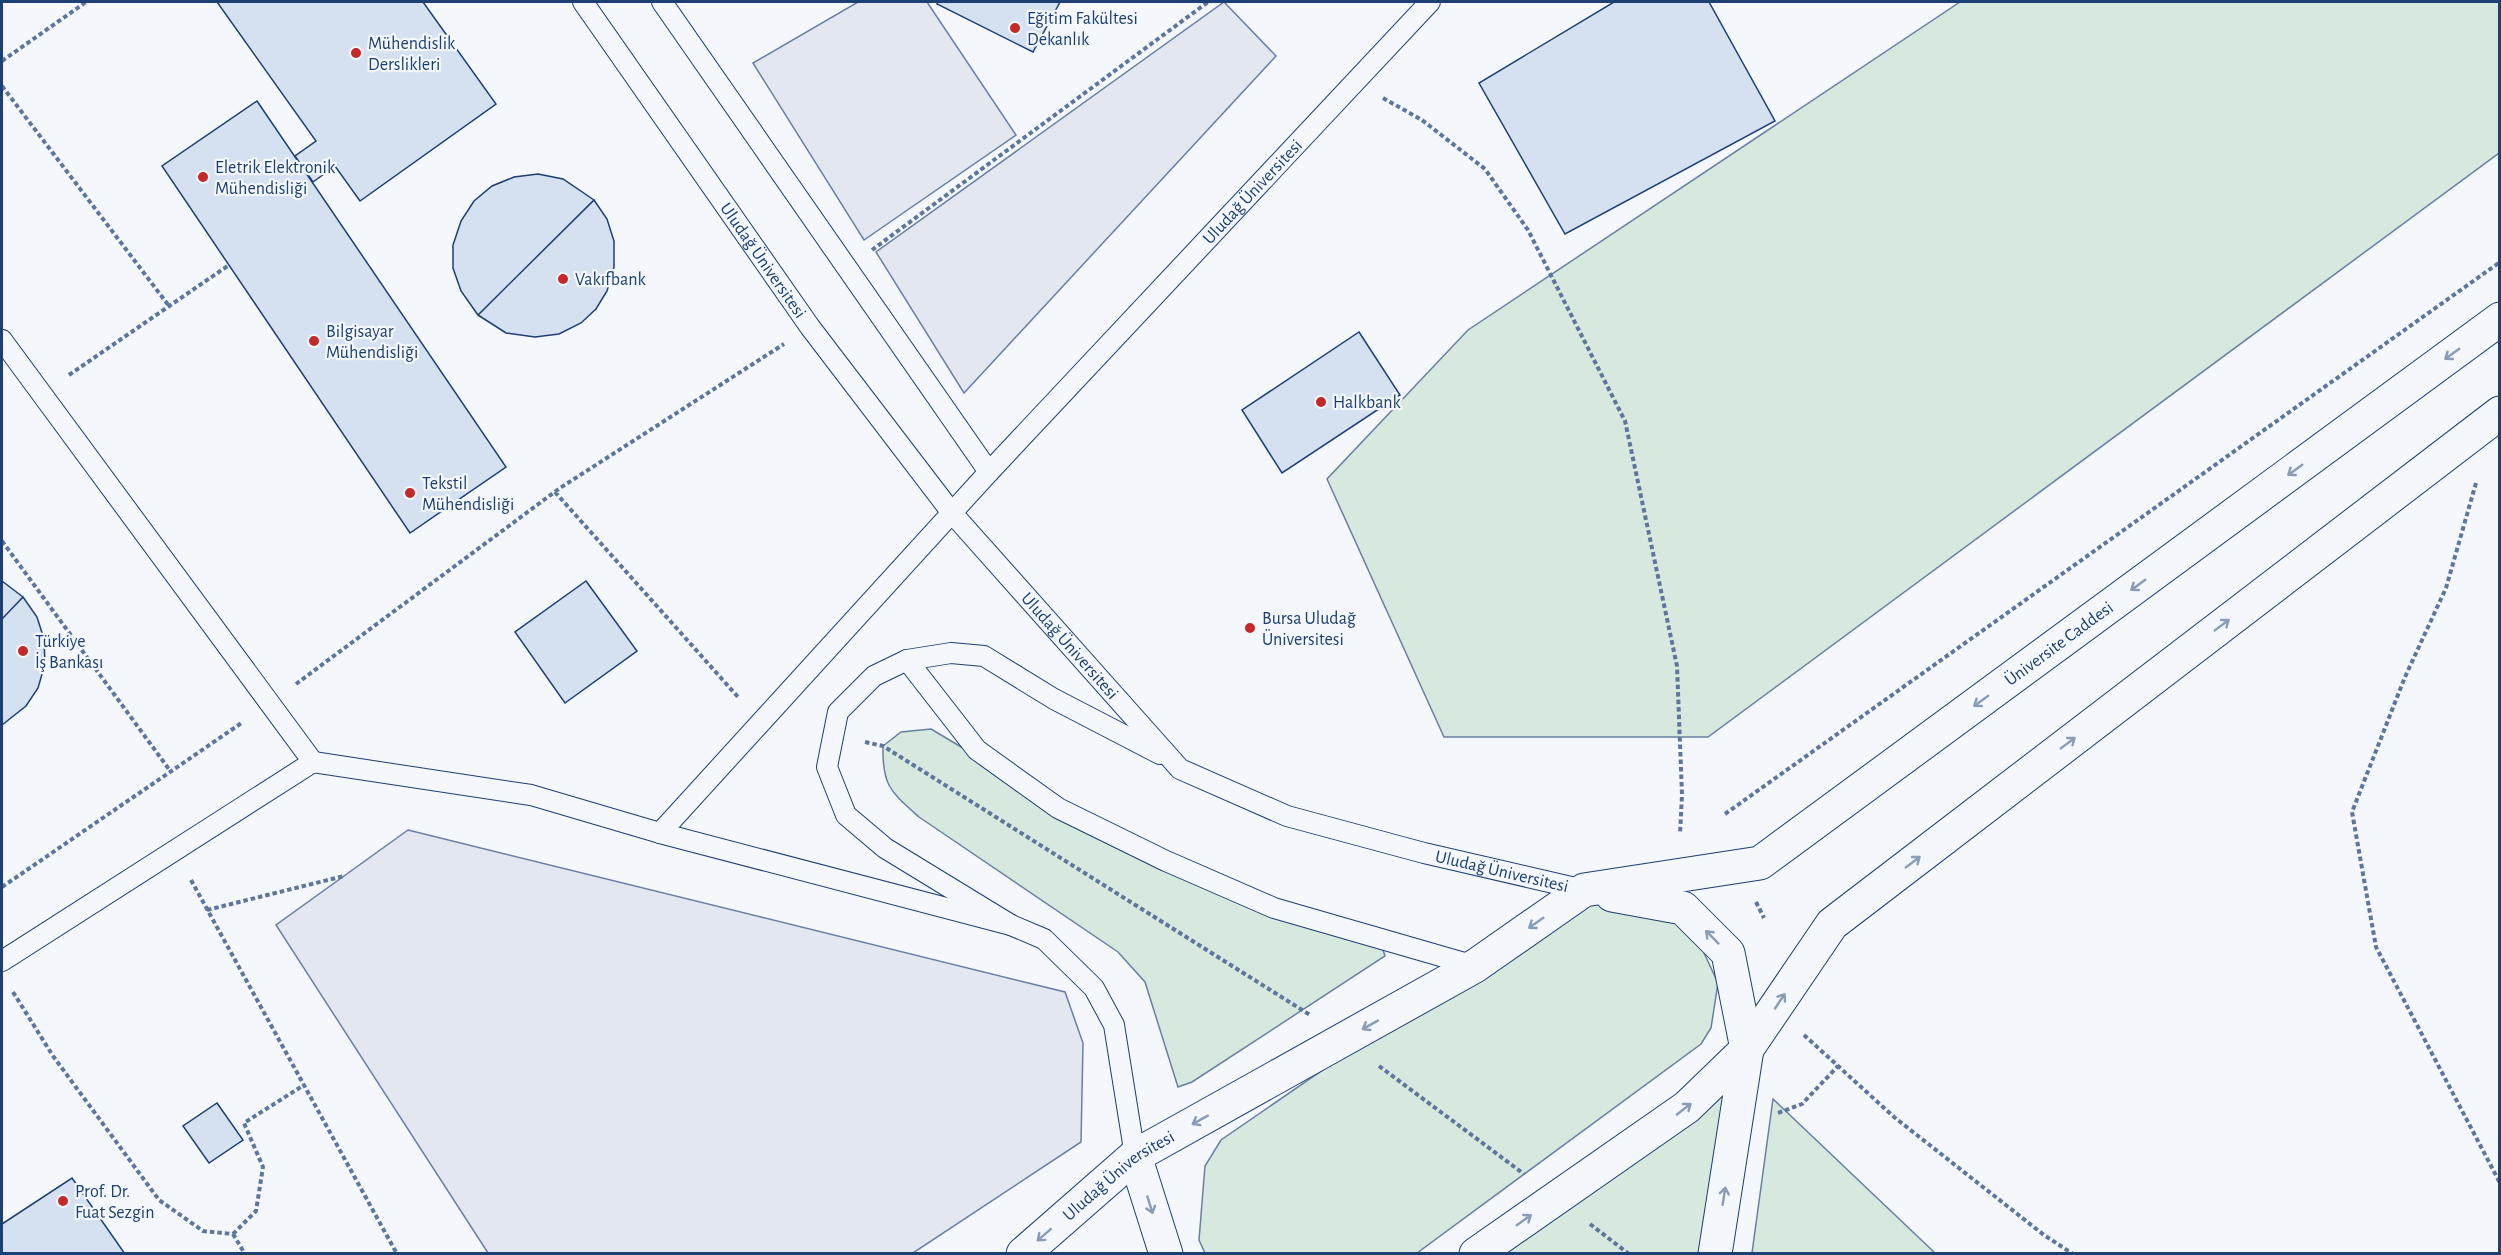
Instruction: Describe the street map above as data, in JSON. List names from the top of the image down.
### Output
{
  "streets": {
    "street": ["Uludağ Üniversitesi", "Üniversite Caddesi"]
  },
  "crossings": [
    ["Uludağ Üniversitesi", "Üniversite Caddesi"]
  ],
  "places": [
    "Eğitim Fakültesi Dekanlık",
    "Mühendislik Derslikleri",
    "Eletrik Elektronik Mühendisliği",
    "Vakıfbank",
    "Bilgisayar Mühendisliği",
    "Halkbank",
    "Tekstil Mühendisliği",
    "Bursa Uludağ Üniversitesi",
    "Türkiye İş Bankası",
    "Prof. Dr. Fuat Sezgin"
  ]
}
